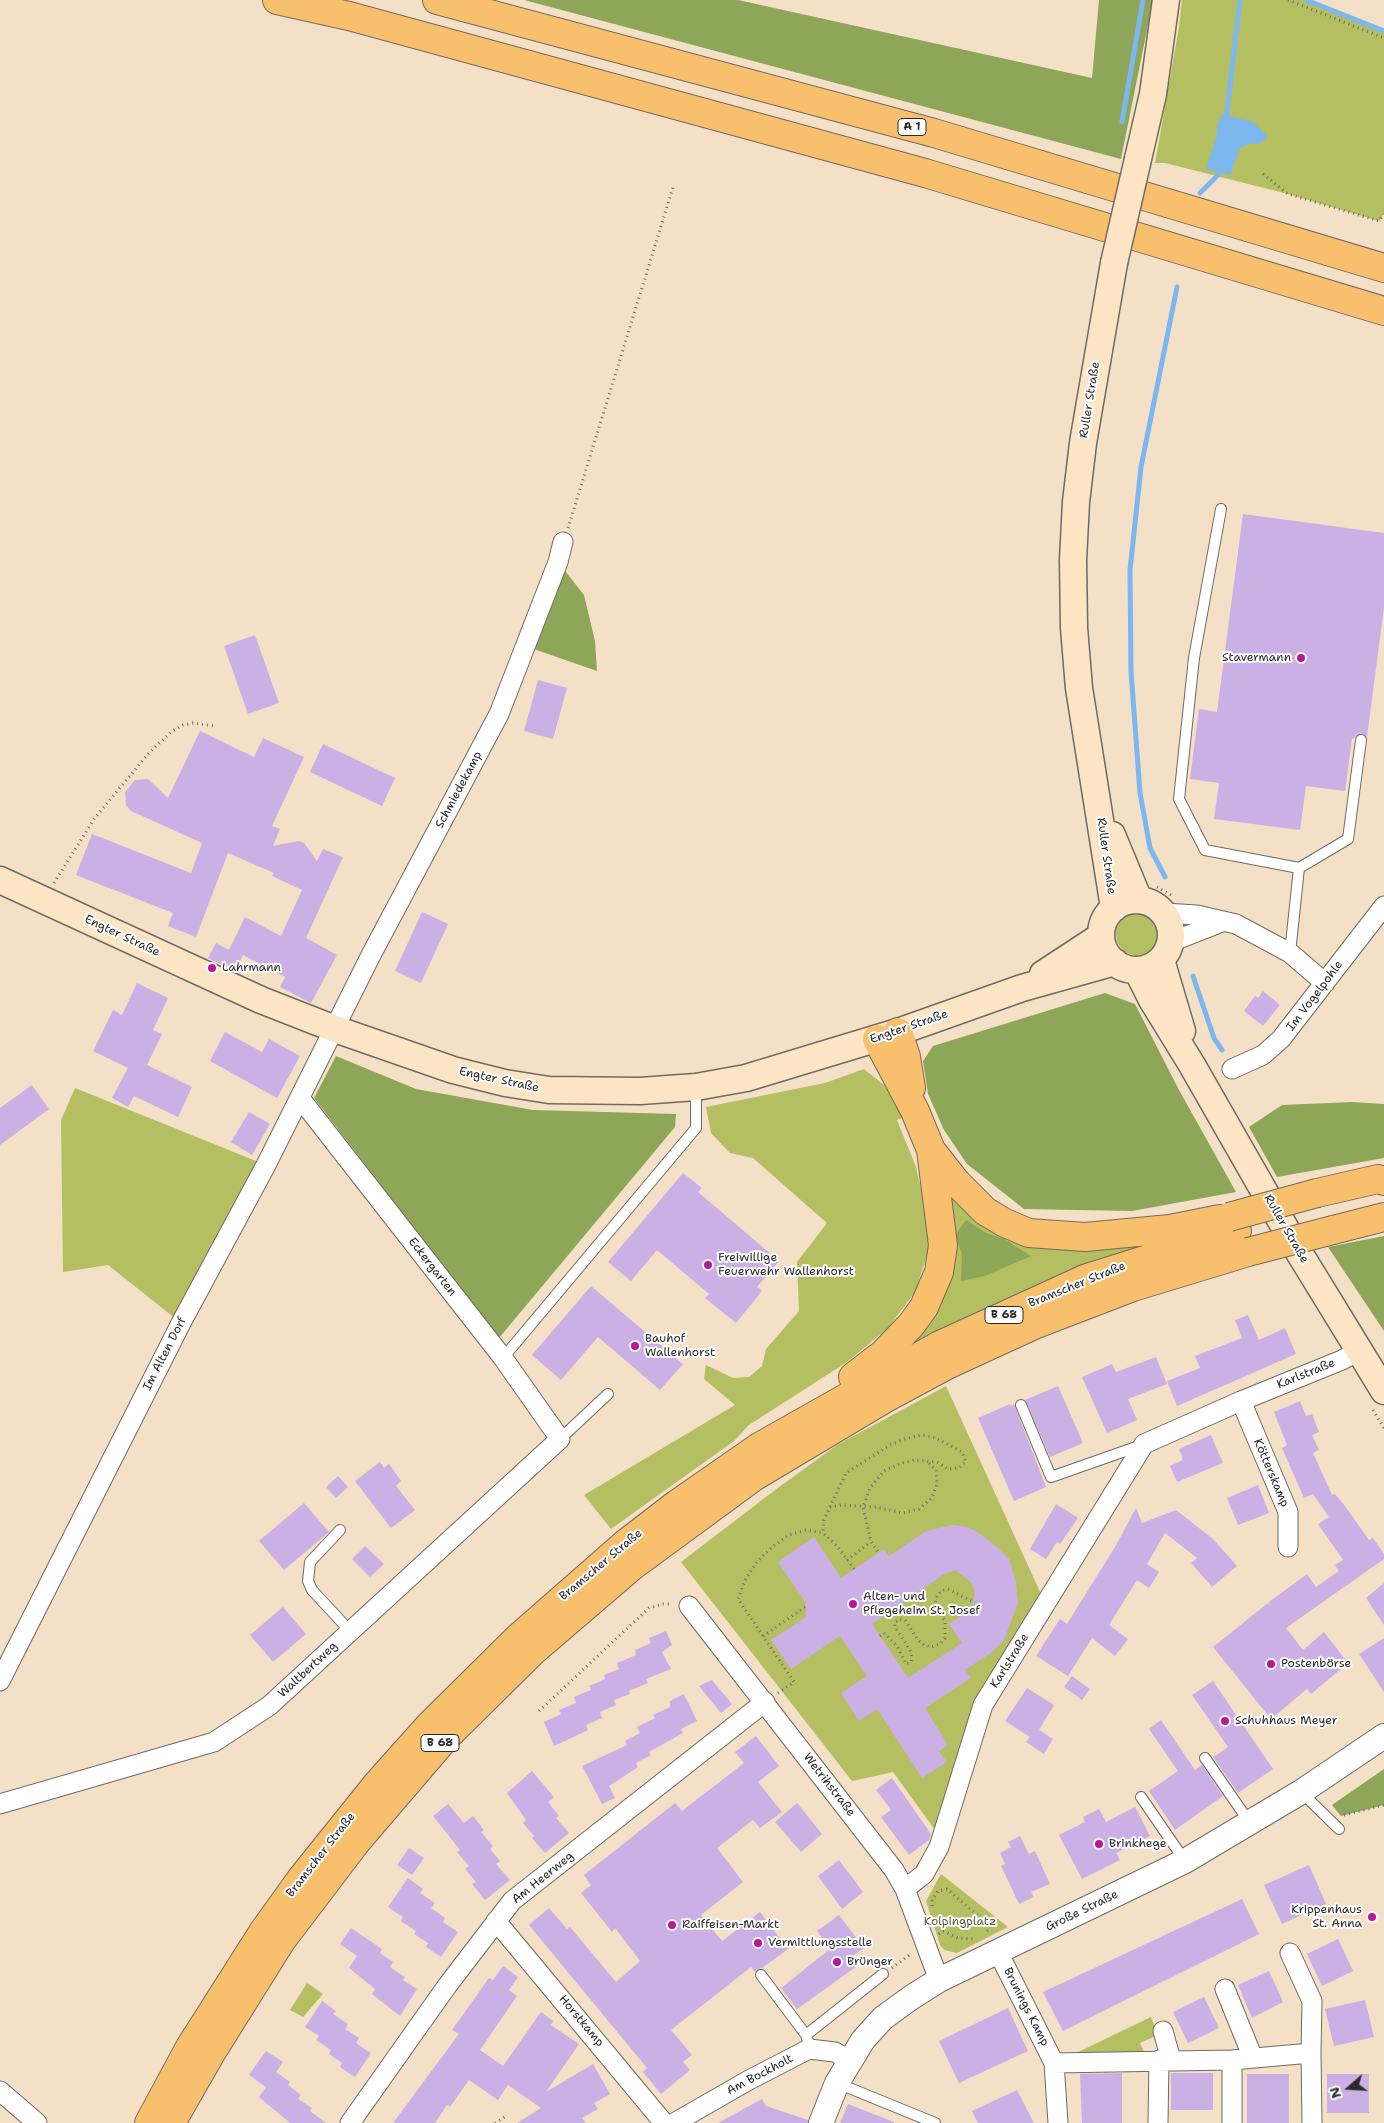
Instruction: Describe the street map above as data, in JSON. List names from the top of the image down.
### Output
{
  "streets": {
    "highway": ["A 1", "Bramscher Straße", "B 68"],
    "main road": ["Ruller Straße", "Engter Straße"],
    "street": [
      "Schmiedekamp",
      "Im Vogelpohle",
      "Eckergarten",
      "Im Alten Dorf",
      "Karlstraße",
      "Kötterskamp",
      "Waltbertweg",
      "Wetrihstraße",
      "Am Heerweg",
      "Große Straße",
      "Brunings Kamp",
      "Horstkamp",
      "Am Bockholt"
    ]
  },
  "crossings": [
    ["Ruller Straße", "Engter Straße"],
    ["Ruller Straße", "Karlstraße"],
    ["Schmiedekamp", "Engter Straße"],
    ["Schmiedekamp", "Im Alten Dorf"],
    ["Engter Straße", "Im Alten Dorf"],
    ["Eckergarten", "Im Alten Dorf"],
    ["Eckergarten", "Waltbertweg"],
    ["Bramscher Straße", "B 68"],
    ["Karlstraße", "Kötterskamp"],
    ["Karlstraße", "Wetrihstraße"],
    ["Wetrihstraße", "Am Heerweg"],
    ["Wetrihstraße", "Große Straße"],
    ["Am Heerweg", "Horstkamp"],
    ["Große Straße", "Brunings Kamp"]
  ],
  "parks": ["Kolpingplatz"],
  "places": [
    "Stavermann",
    "Lahrmann",
    "Freiwillige Feuerwehr Wallenhorst",
    "Bauhof Wallenhorst",
    "Alten- und Pflegeheim St. Josef",
    "Postenbörse",
    "Schuhhaus Meyer",
    "Brinkhege",
    "Krippenhaus St. Anna",
    "Raiffeisen-Markt",
    "Vermittlungsstelle",
    "Brünger"
  ],
  "north": "left"
}
